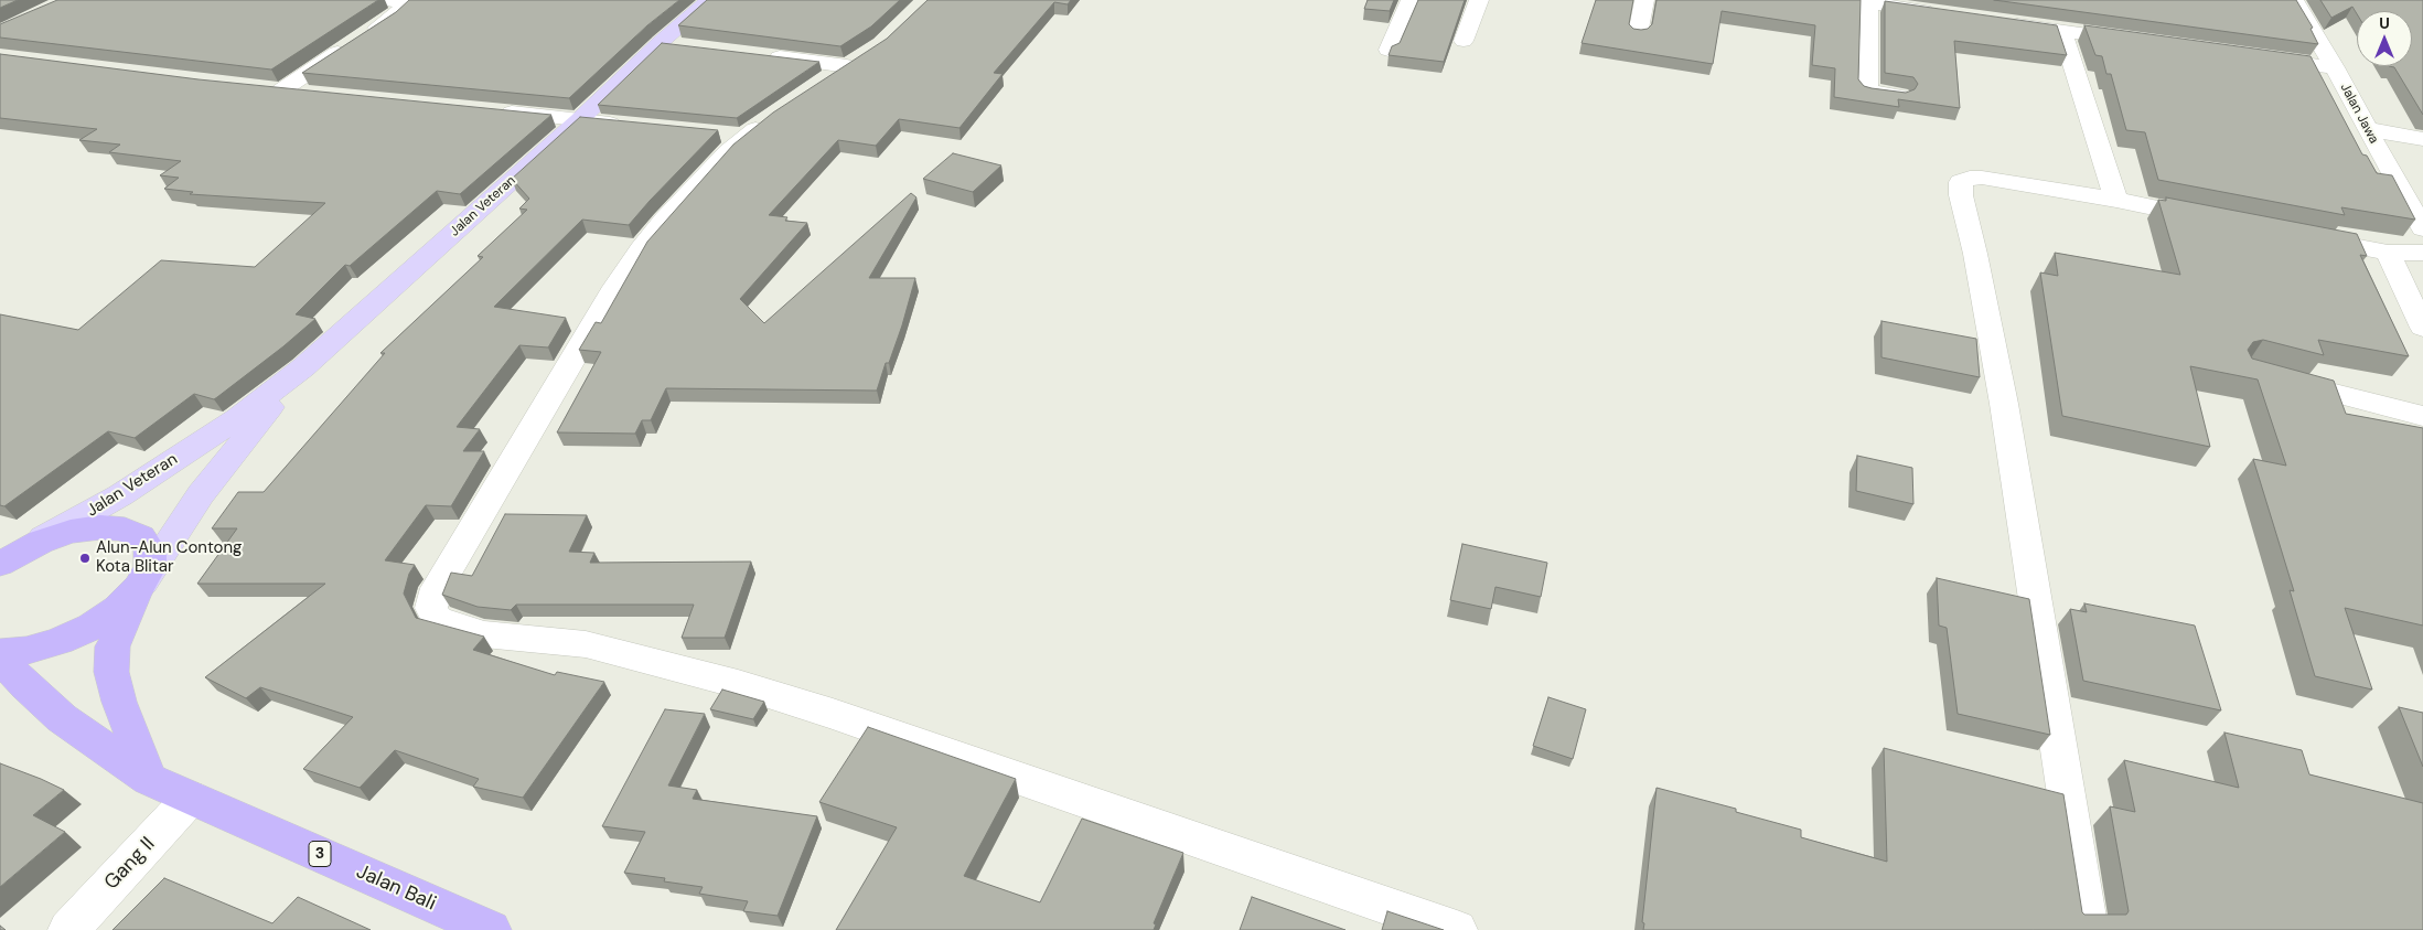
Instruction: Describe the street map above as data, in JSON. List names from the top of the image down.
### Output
{
  "streets": {
    "highway": ["3", "Jalan Bali"],
    "main road": ["Jalan Veteran"],
    "street": ["Jalan Jawa", "Gang II"]
  },
  "crossings": [
    ["Jalan Veteran", "3"],
    ["3", "Jalan Bali"],
    ["Gang II", "Jalan Bali"]
  ],
  "places": ["Alun-Alun Contong Kota Blitar"],
  "north": "top"
}
